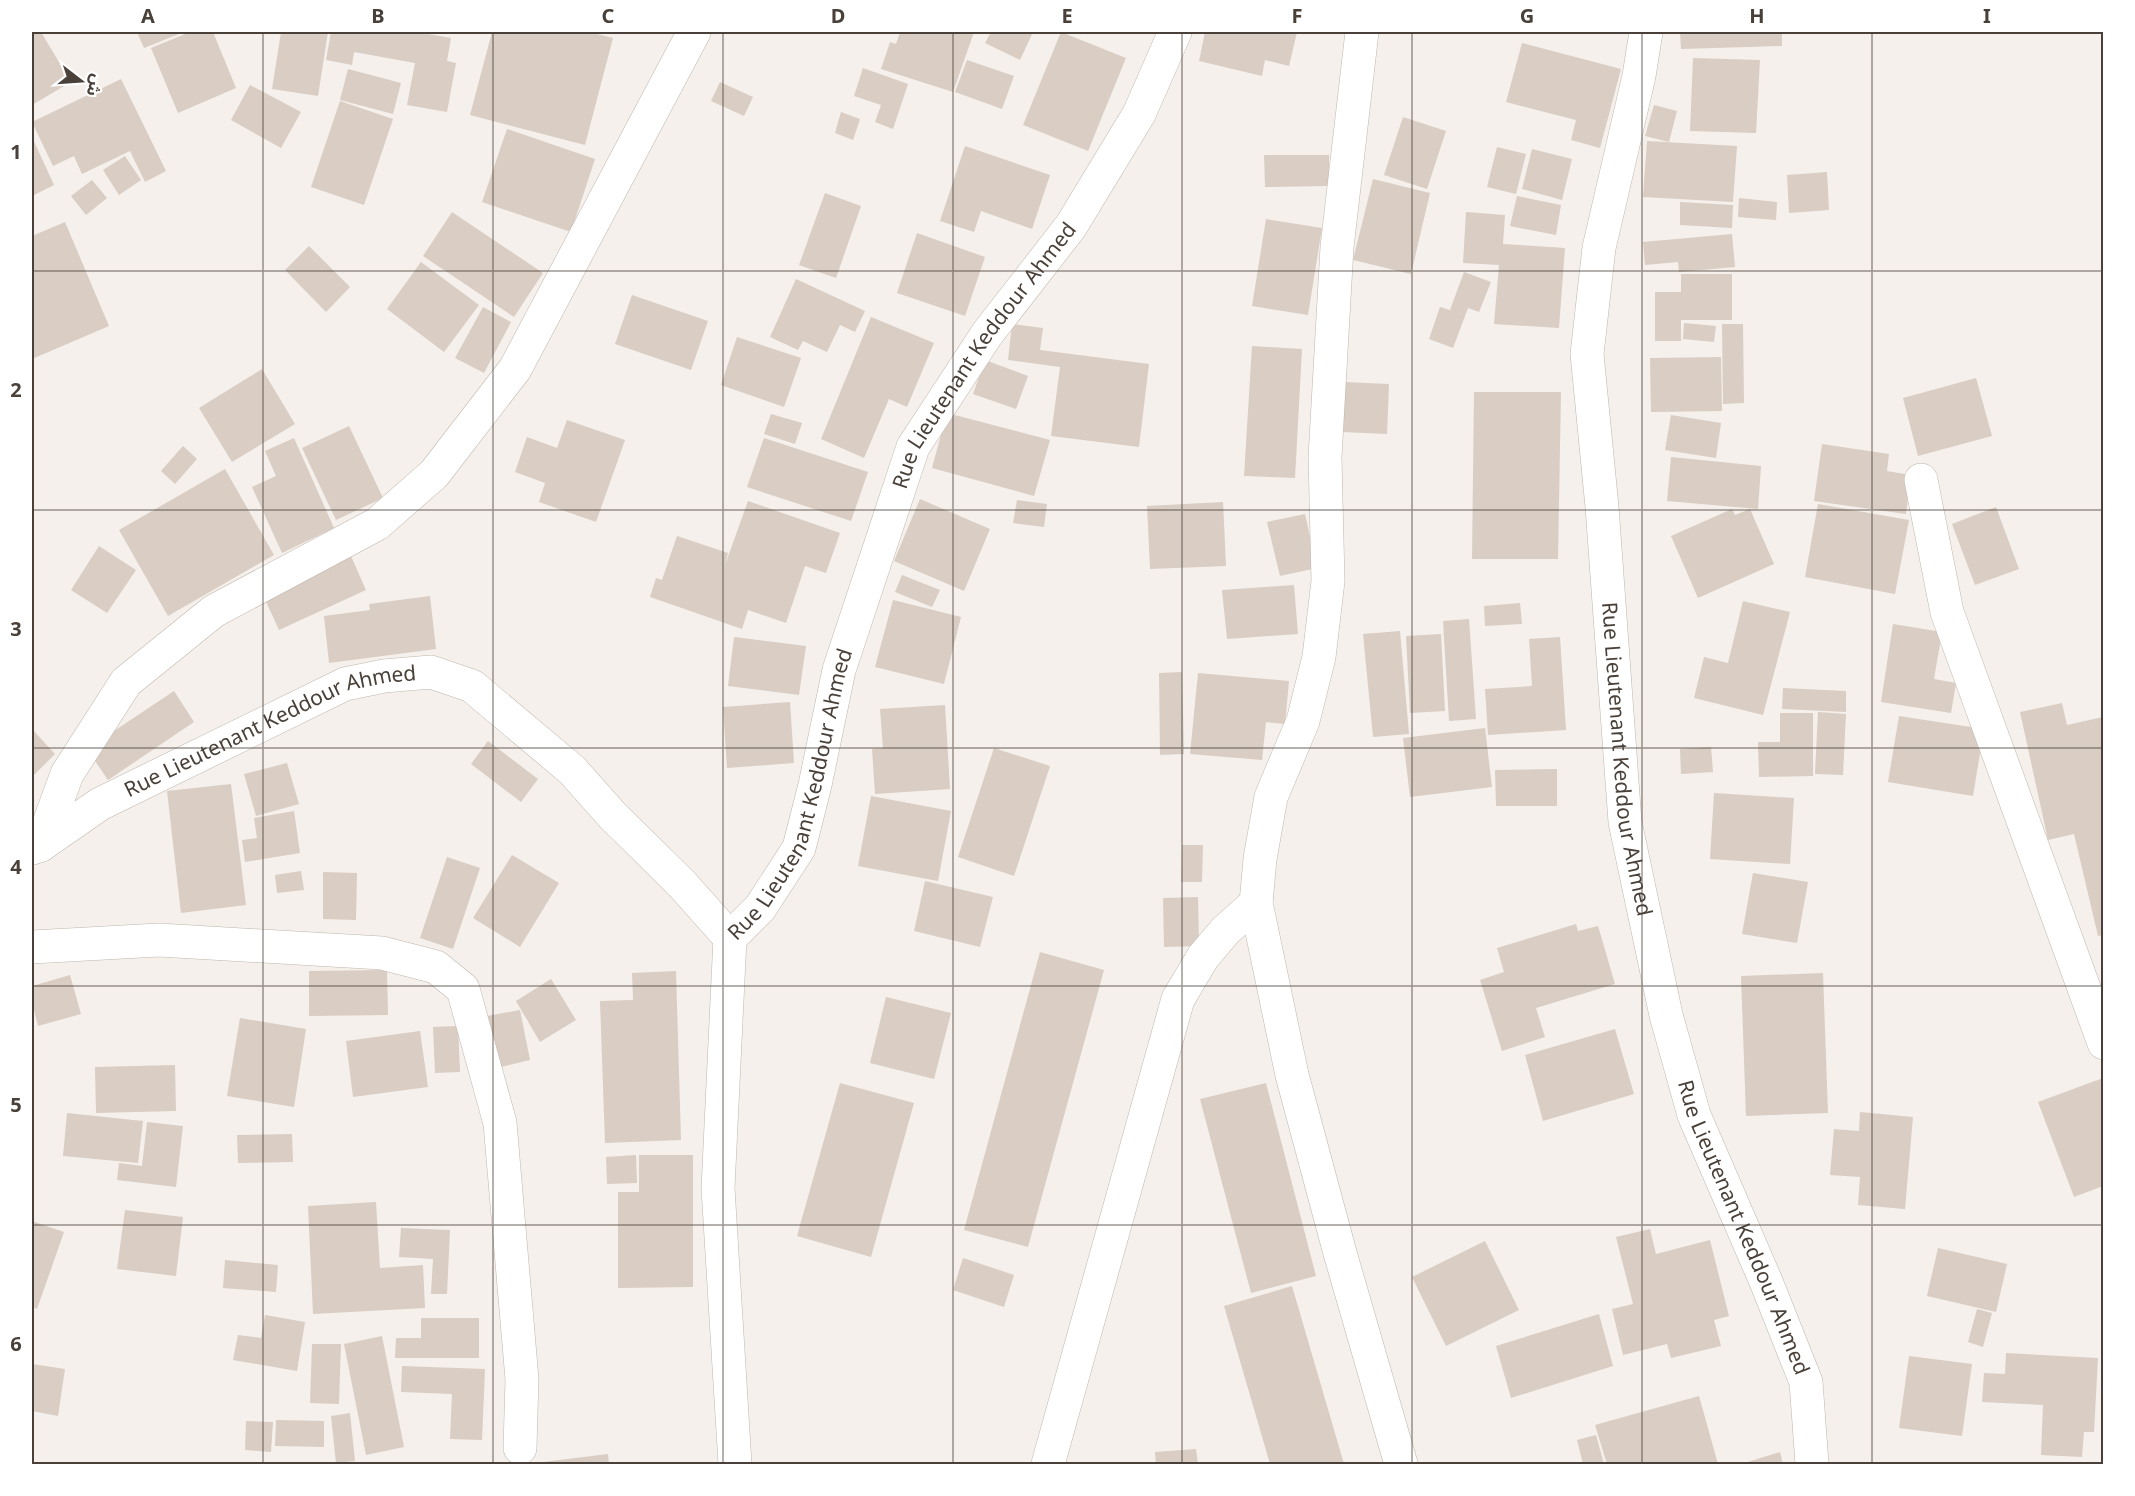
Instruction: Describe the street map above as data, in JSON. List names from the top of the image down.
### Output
{
  "streets": {
    "street": ["Rue Lieutenant Keddour Ahmed"]
  },
  "north": "right",
  "grid": {
    "columns": [
      "A",
      "B",
      "C",
      "D",
      "E",
      "F",
      "G",
      "H",
      "I"
    ],
    "rows": [
      "1",
      "2",
      "3",
      "4",
      "5",
      "6"
    ]
  }
}
